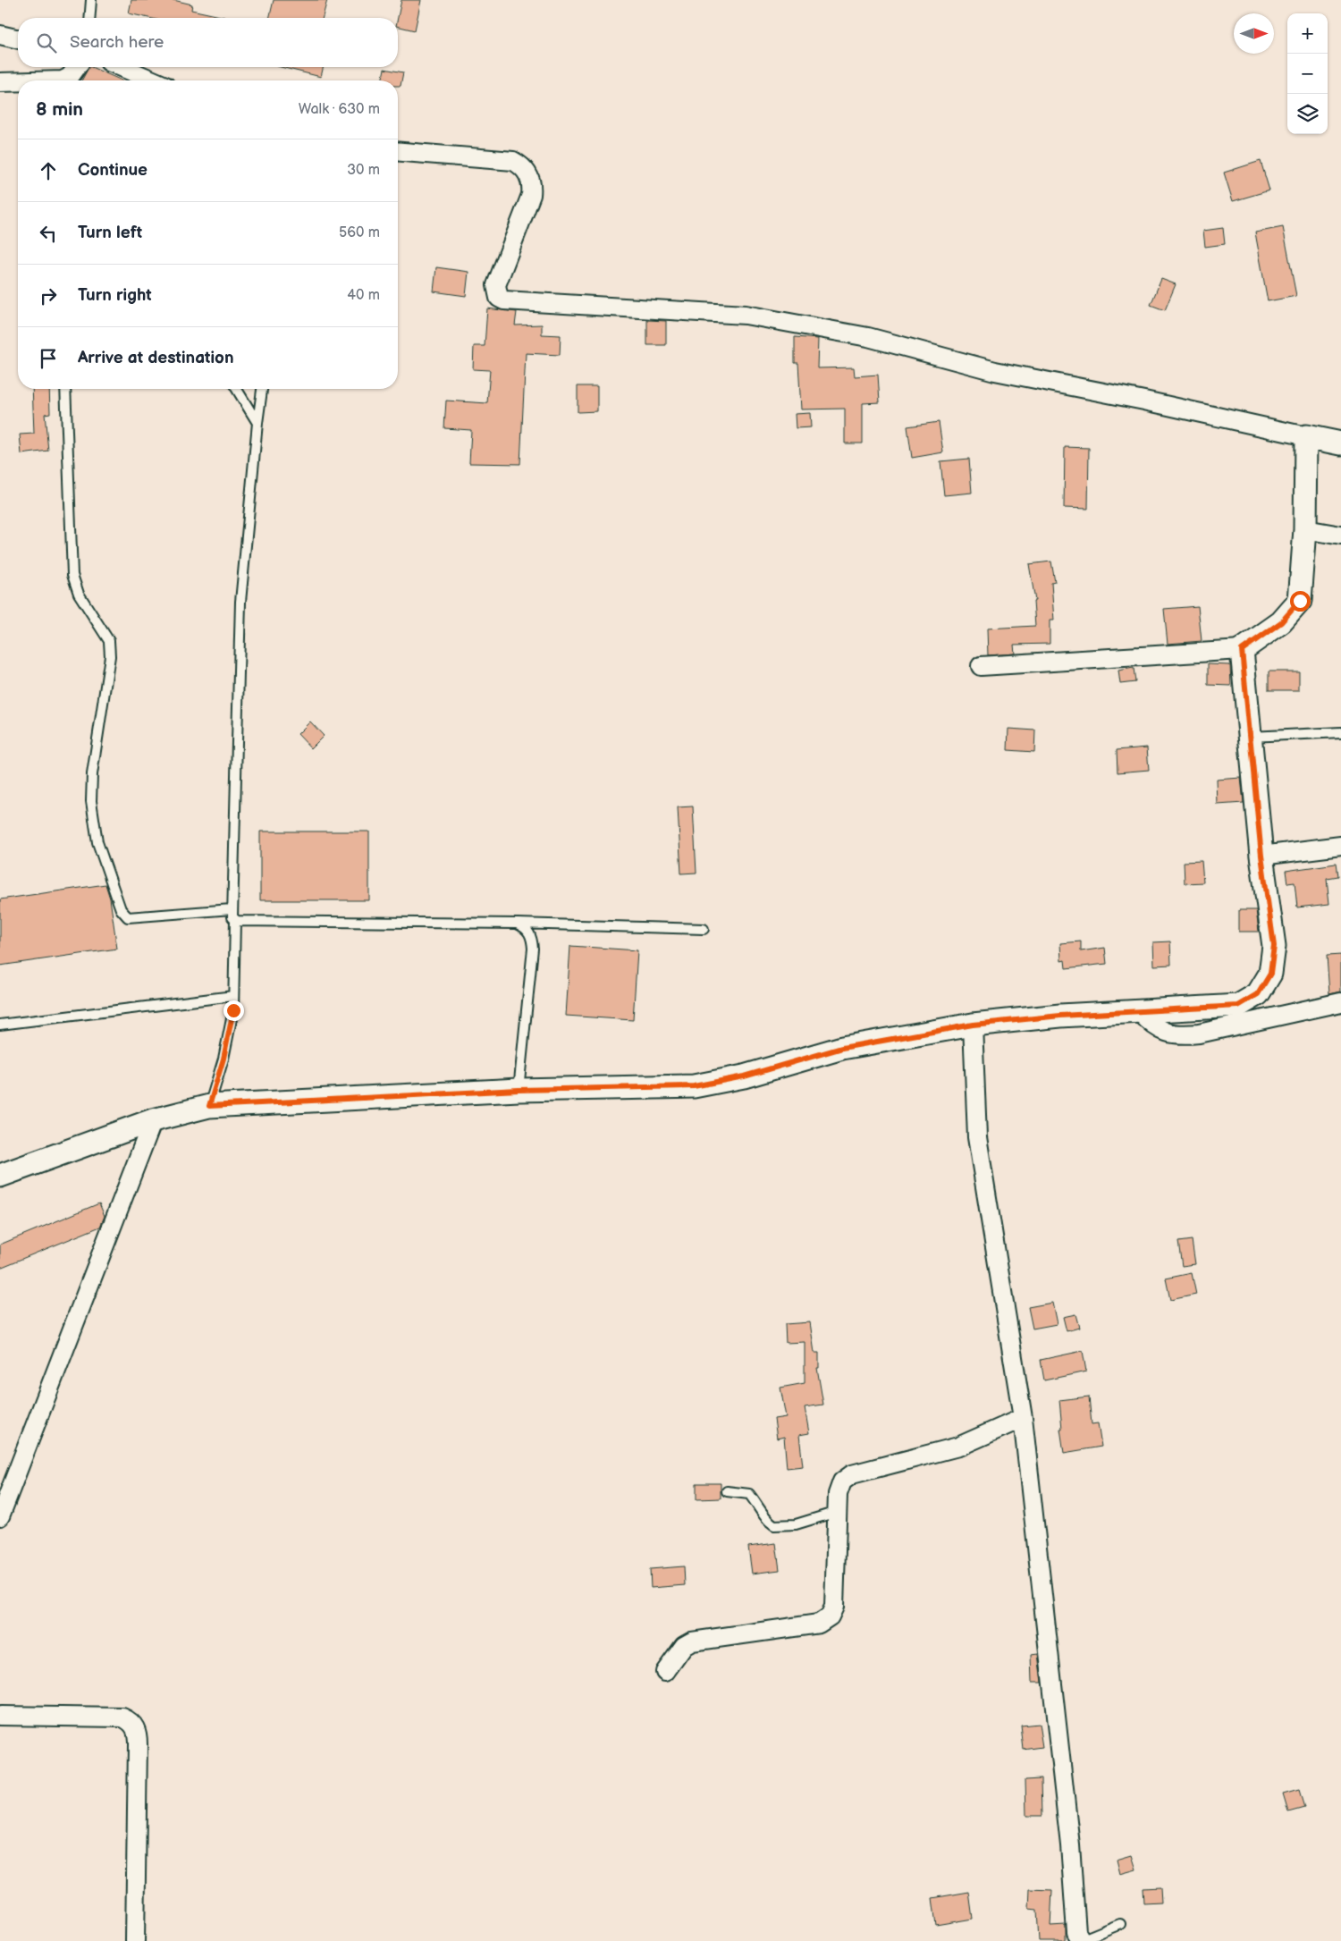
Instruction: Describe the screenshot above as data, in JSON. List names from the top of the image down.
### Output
{
  "north": "right",
  "page": {
    "map_buttons": ["+", "−"],
    "search": "Search here",
    "heading": ["8 min", "Walk · 630 m"],
    "list": [
      ["Continue", "30 m"],
      ["Turn left", "560 m"],
      ["Turn right", "40 m"],
      "Arrive at destination"
    ]
  }
}
